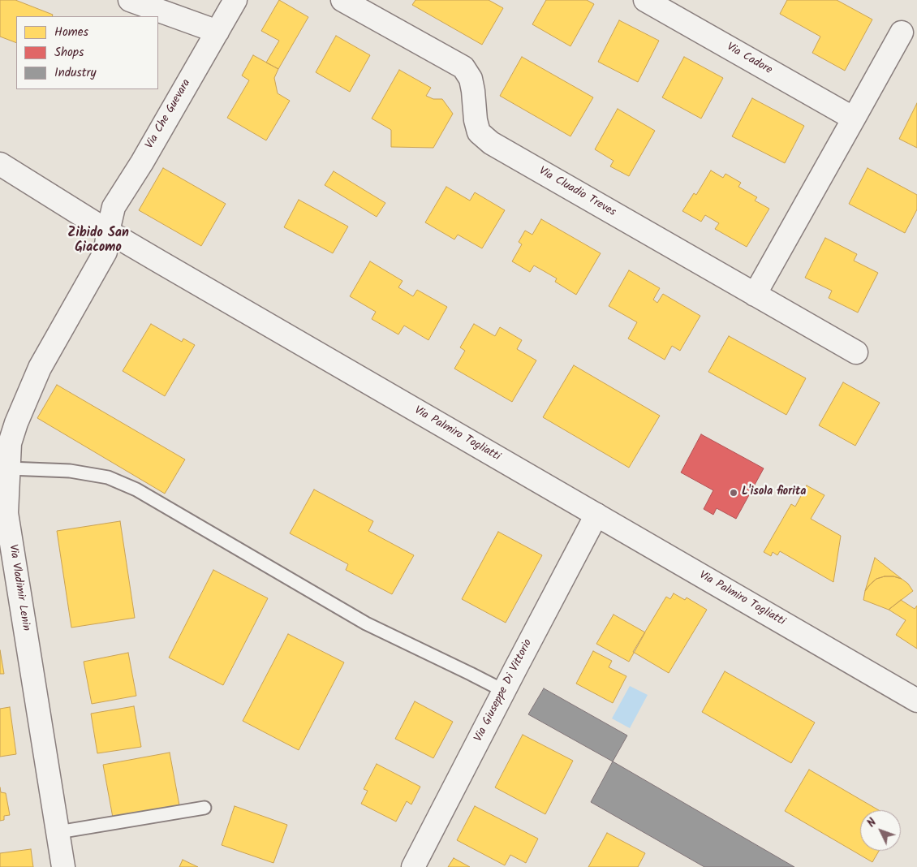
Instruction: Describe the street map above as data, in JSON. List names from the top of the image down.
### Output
{
  "streets": {
    "street": [
      "Via Cadore",
      "Via Che Guevara",
      "Via Cluadio Treves",
      "Via Palmiro Togliatti",
      "Via Vladimir Lenin",
      "Via Giuseppe Di Vittorio"
    ]
  },
  "crossings": [
    ["Via Che Guevara", "Via Palmiro Togliatti"],
    ["Via Che Guevara", "Via Vladimir Lenin"],
    ["Via Palmiro Togliatti", "Via Vladimir Lenin"],
    ["Via Palmiro Togliatti", "Via Giuseppe Di Vittorio"]
  ],
  "districts": ["Zibido San Giacomo"],
  "places": ["L'isola fiorita"],
  "legend": ["Homes", "Shops", "Industry"],
  "north": "top left"
}
